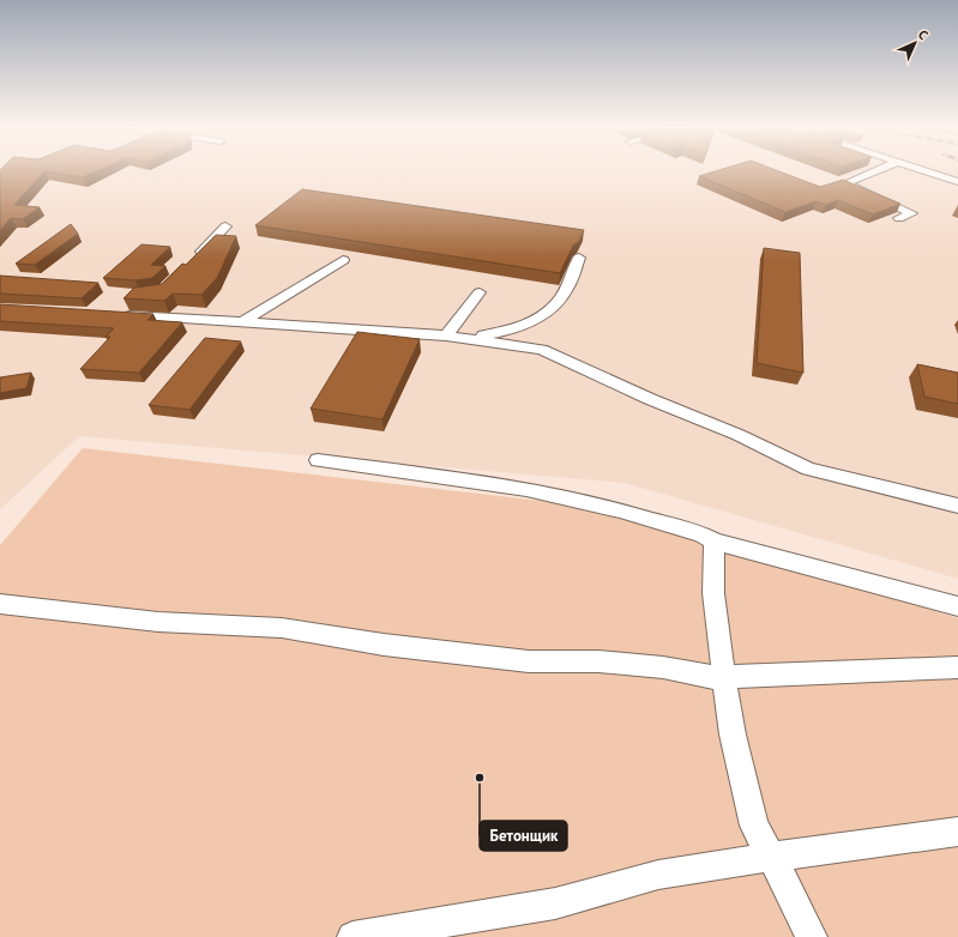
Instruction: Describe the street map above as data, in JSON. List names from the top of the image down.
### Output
{
  "places": ["Бетонщик"],
  "north": "top right"
}
